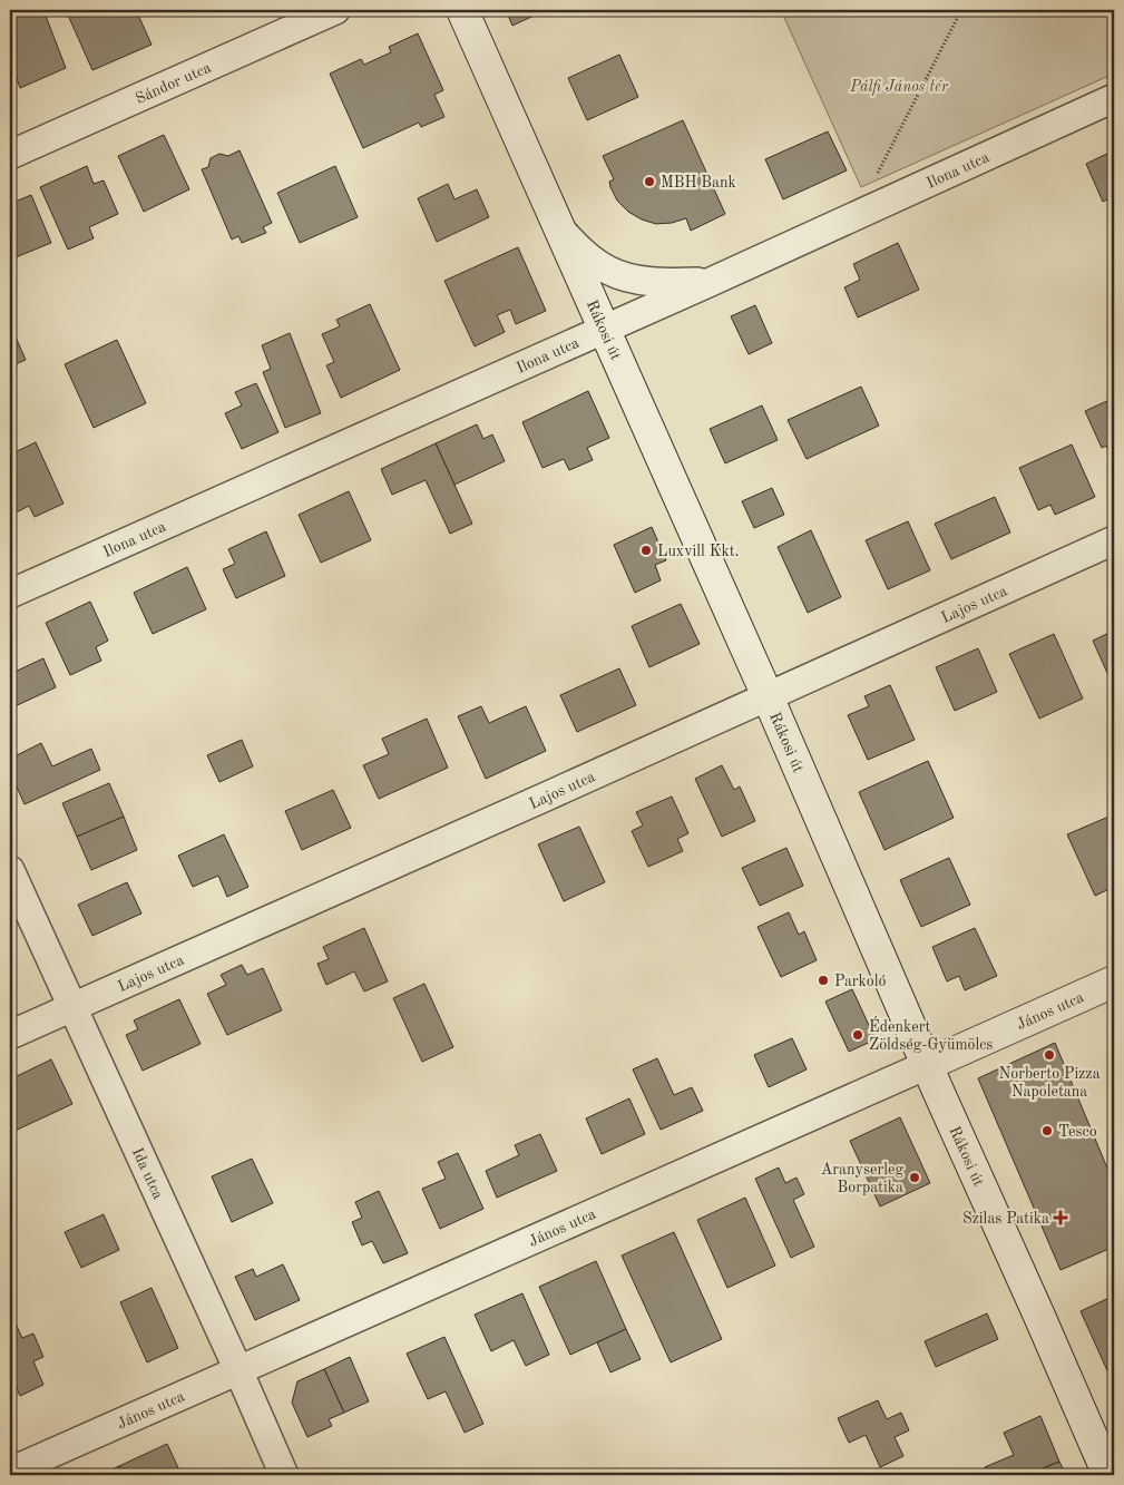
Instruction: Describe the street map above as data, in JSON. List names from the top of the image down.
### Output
{
  "streets": {
    "main road": ["Rákosi út", "János utca"],
    "street": [
      "Sándor utca",
      "Ilona utca",
      "Lajos utca",
      "Ida utca"
    ]
  },
  "crossings": [
    ["Ilona utca", "Rákosi út"],
    ["Rákosi út", "Lajos utca"],
    ["Rákosi út", "János utca"],
    ["Lajos utca", "Ida utca"],
    ["János utca", "Ida utca"]
  ],
  "parks": ["Pálfi János tér"],
  "places": {
    "other": [
      "MBH Bank",
      "Luxvill Kkt.",
      "Parkoló",
      "Édenkert Zöldség-Gyümölcs",
      "Norberto Pizza Napoletana",
      "Tesco",
      "Aranyserleg Borpatika"
    ],
    "health": ["Szilas Patika"]
  }
}
